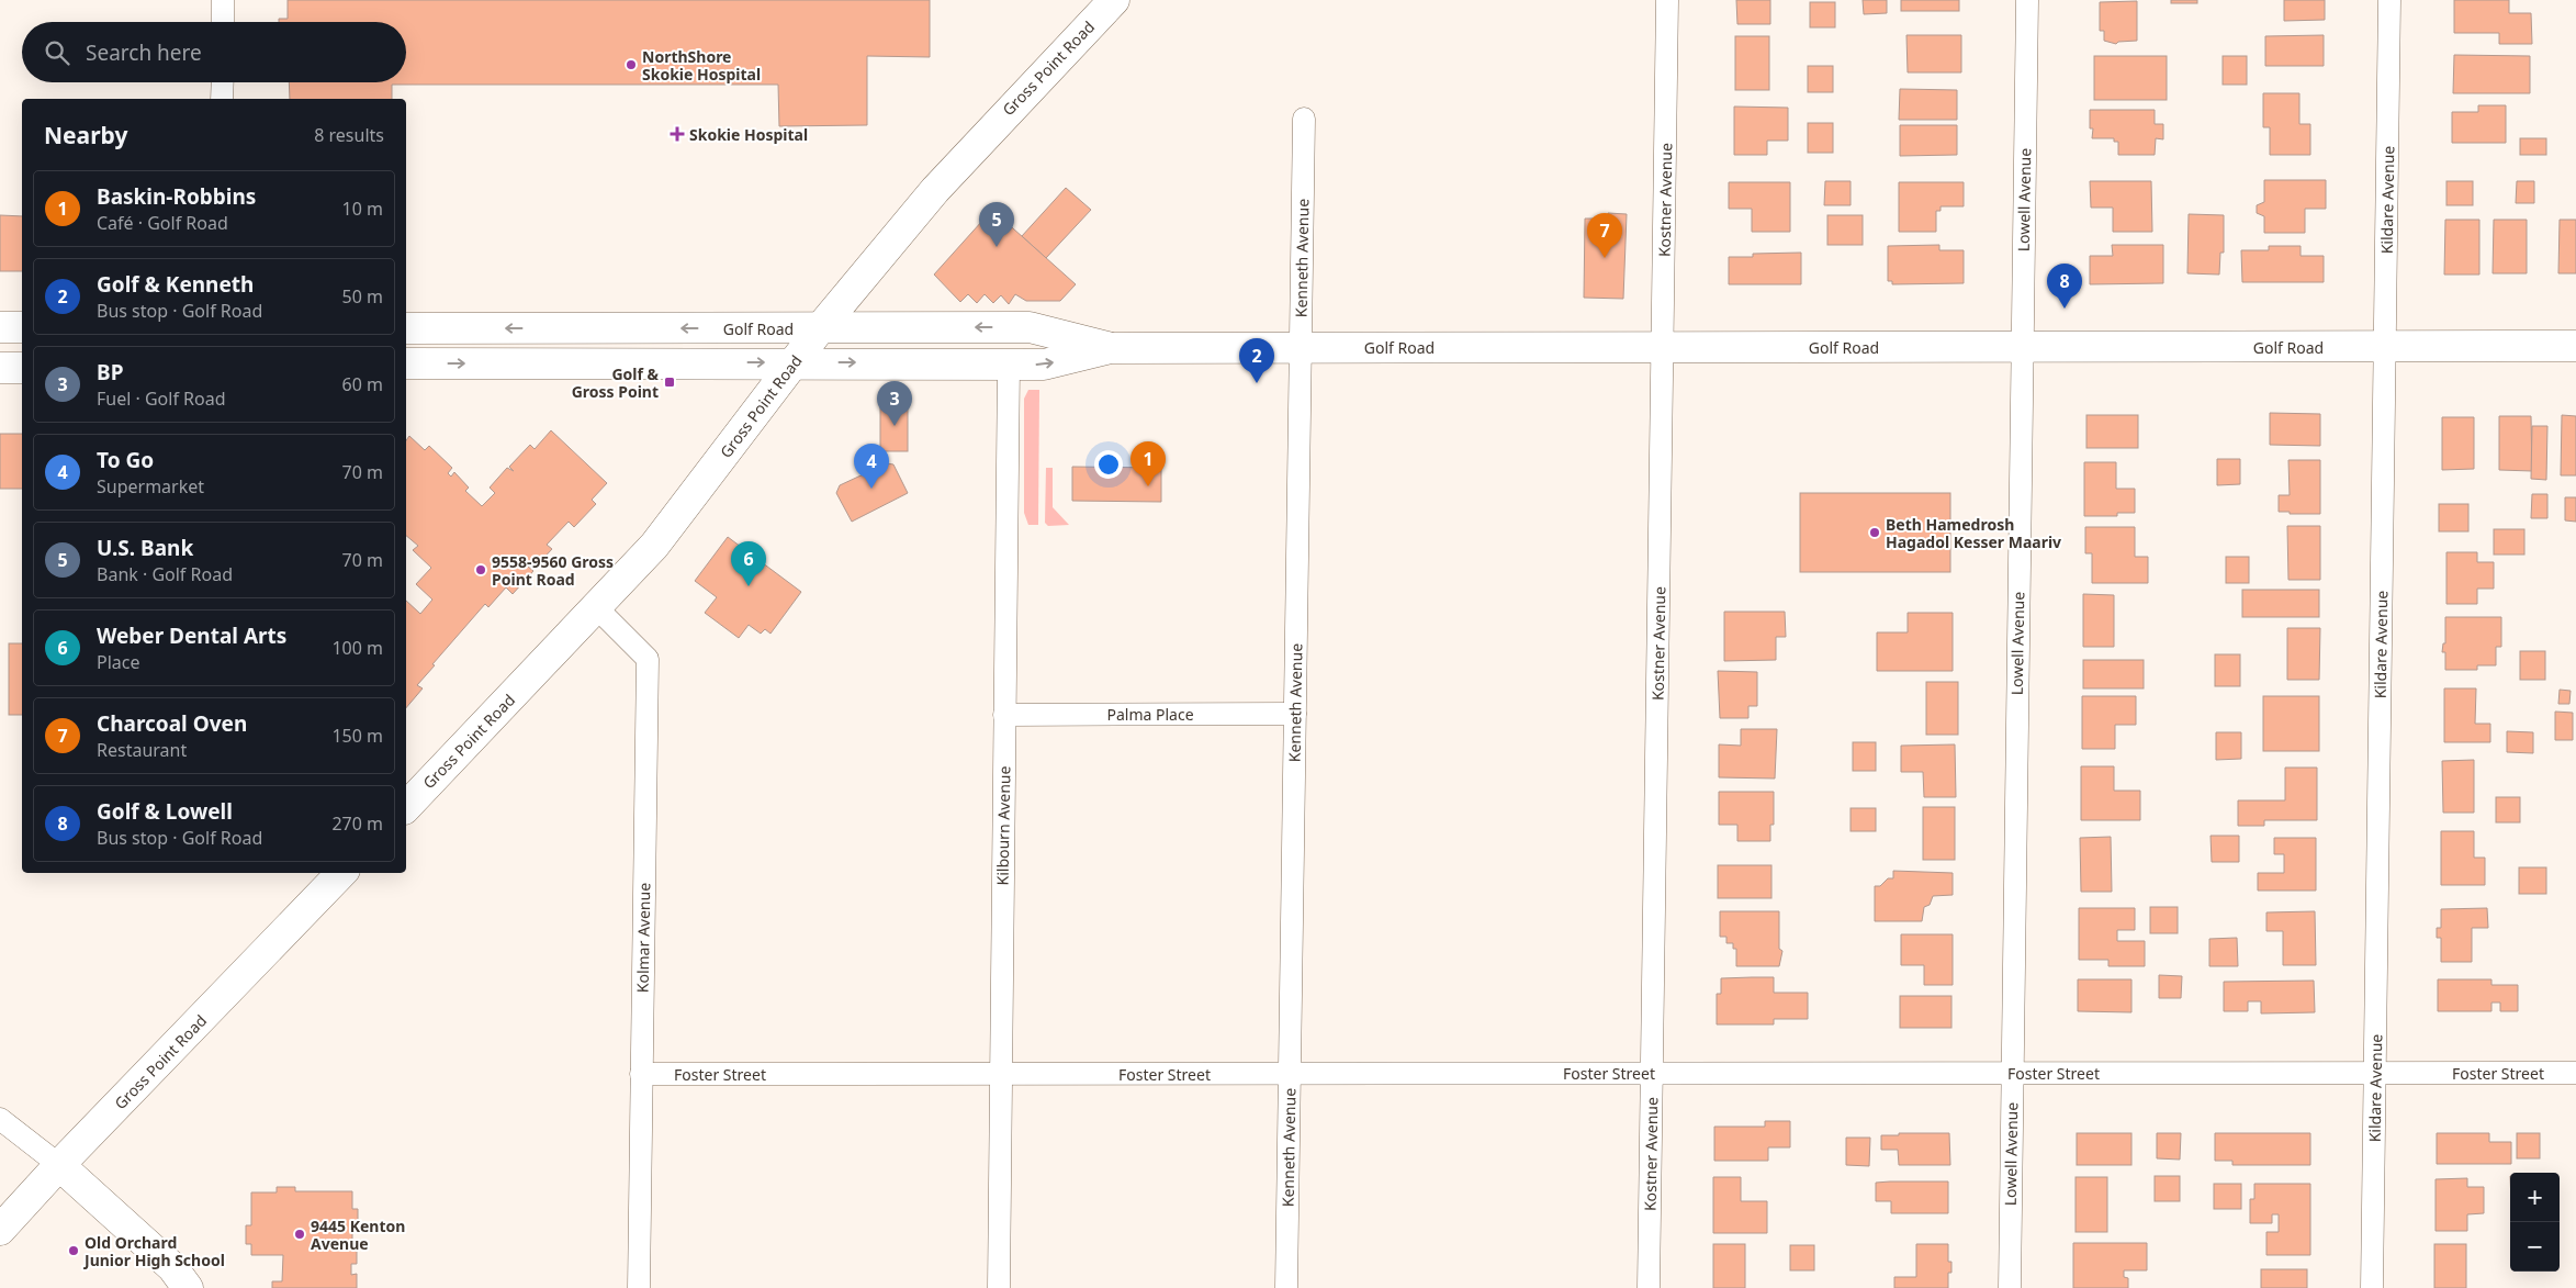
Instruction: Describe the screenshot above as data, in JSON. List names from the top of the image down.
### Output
{
  "streets": {
    "main road": ["Gross Point Road", "Golf Road"],
    "street": [
      "Kostner Avenue",
      "Lowell Avenue",
      "Kildare Avenue",
      "Kenneth Avenue",
      "Palma Place",
      "Kilbourn Avenue",
      "Kolmar Avenue",
      "Foster Street"
    ]
  },
  "crossings": [
    ["Gross Point Road", "Golf Road"],
    ["Gross Point Road", "Kolmar Avenue"],
    ["Kostner Avenue", "Golf Road"],
    ["Kostner Avenue", "Foster Street"],
    ["Lowell Avenue", "Golf Road"],
    ["Lowell Avenue", "Foster Street"],
    ["Kildare Avenue", "Golf Road"],
    ["Kildare Avenue", "Foster Street"],
    ["Kenneth Avenue", "Golf Road"],
    ["Kenneth Avenue", "Palma Place"],
    ["Kenneth Avenue", "Foster Street"],
    ["Golf Road", "Kilbourn Avenue"],
    ["Palma Place", "Kilbourn Avenue"],
    ["Kilbourn Avenue", "Foster Street"],
    ["Kolmar Avenue", "Foster Street"]
  ],
  "places": {
    "other": [
      "NorthShore Skokie Hospital",
      "Beth Hamedrosh Hagadol Kesser Maariv",
      "9558-9560 Gross Point Road",
      "9445 Kenton Avenue",
      "Old Orchard Junior High School"
    ],
    "health": ["Skokie Hospital"],
    "transit": ["Golf & Gross Point"]
  },
  "page": {
    "search": "Search here",
    "heading": ["Nearby", "8 results"],
    "list": [
      {
        "mark": "1",
        "name": "Baskin-Robbins",
        "note": "Café · Golf Road",
        "value": "10 m"
      },
      {
        "mark": "2",
        "name": "Golf & Kenneth",
        "note": "Bus stop · Golf Road",
        "value": "50 m"
      },
      {
        "mark": "3",
        "name": "BP",
        "note": "Fuel · Golf Road",
        "value": "60 m"
      },
      {
        "mark": "4",
        "name": "To Go",
        "note": "Supermarket",
        "value": "70 m"
      },
      {
        "mark": "5",
        "name": "U.S. Bank",
        "note": "Bank · Golf Road",
        "value": "70 m"
      },
      {
        "mark": "6",
        "name": "Weber Dental Arts",
        "note": "Place",
        "value": "100 m"
      },
      {
        "mark": "7",
        "name": "Charcoal Oven",
        "note": "Restaurant",
        "value": "150 m"
      },
      {
        "mark": "8",
        "name": "Golf & Lowell",
        "note": "Bus stop · Golf Road",
        "value": "270 m"
      }
    ],
    "pins": [
      "5",
      "7",
      "8",
      "2",
      "3",
      "1",
      "4",
      "6"
    ],
    "map_buttons": ["+", "−"]
  }
}
